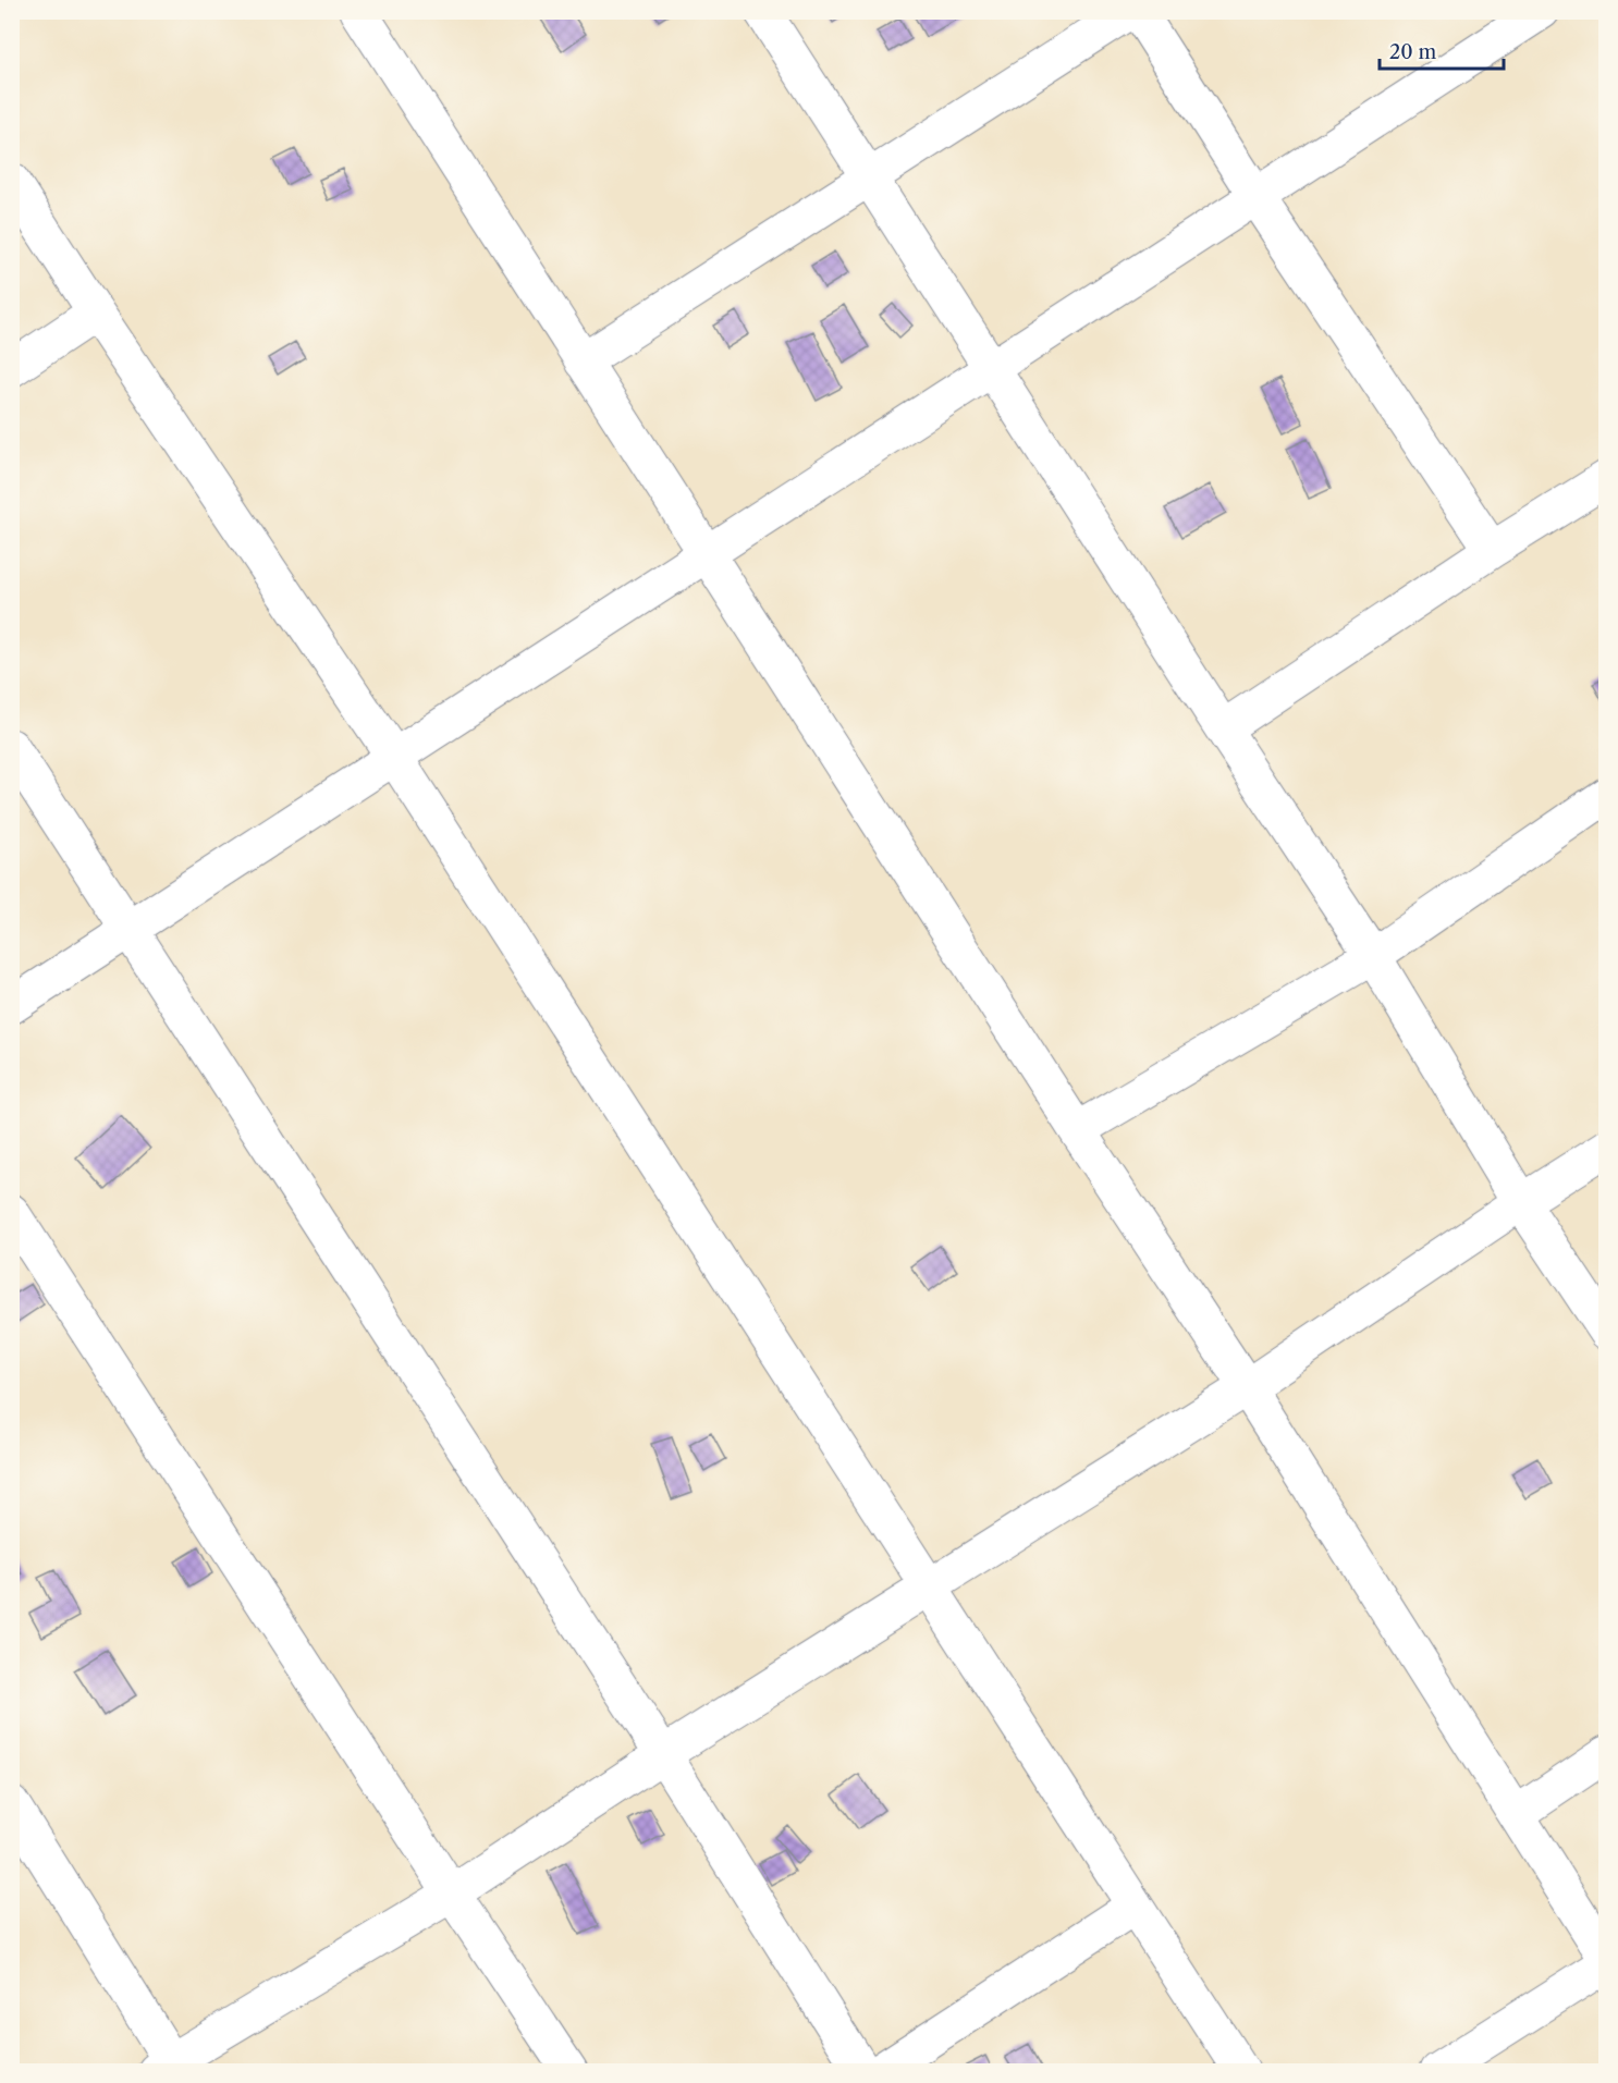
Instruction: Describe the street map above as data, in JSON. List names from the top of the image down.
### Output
{
  "scale_bar": "20 m"
}
